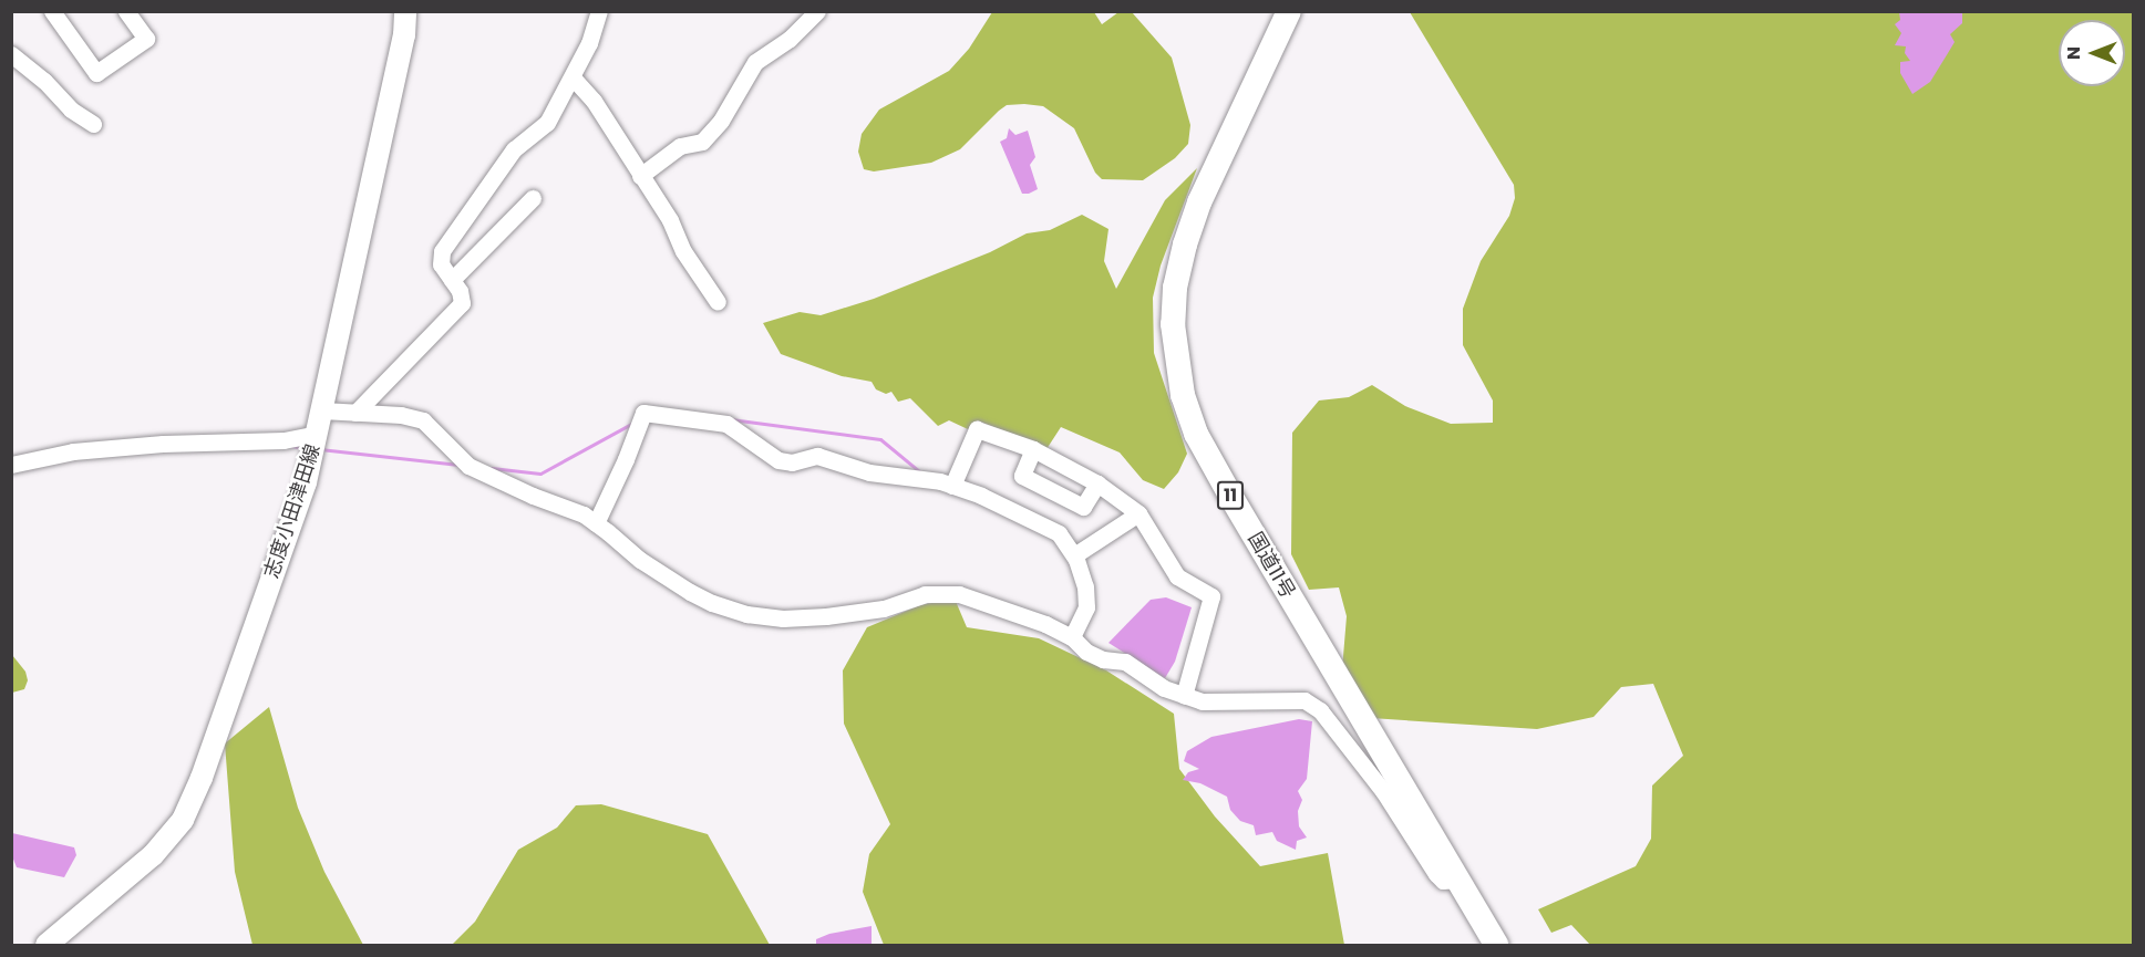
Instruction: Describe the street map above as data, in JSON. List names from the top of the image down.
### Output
{
  "streets": {
    "highway": ["11", "国道11号"],
    "main road": ["志度小田津田線"]
  },
  "north": "left"
}
